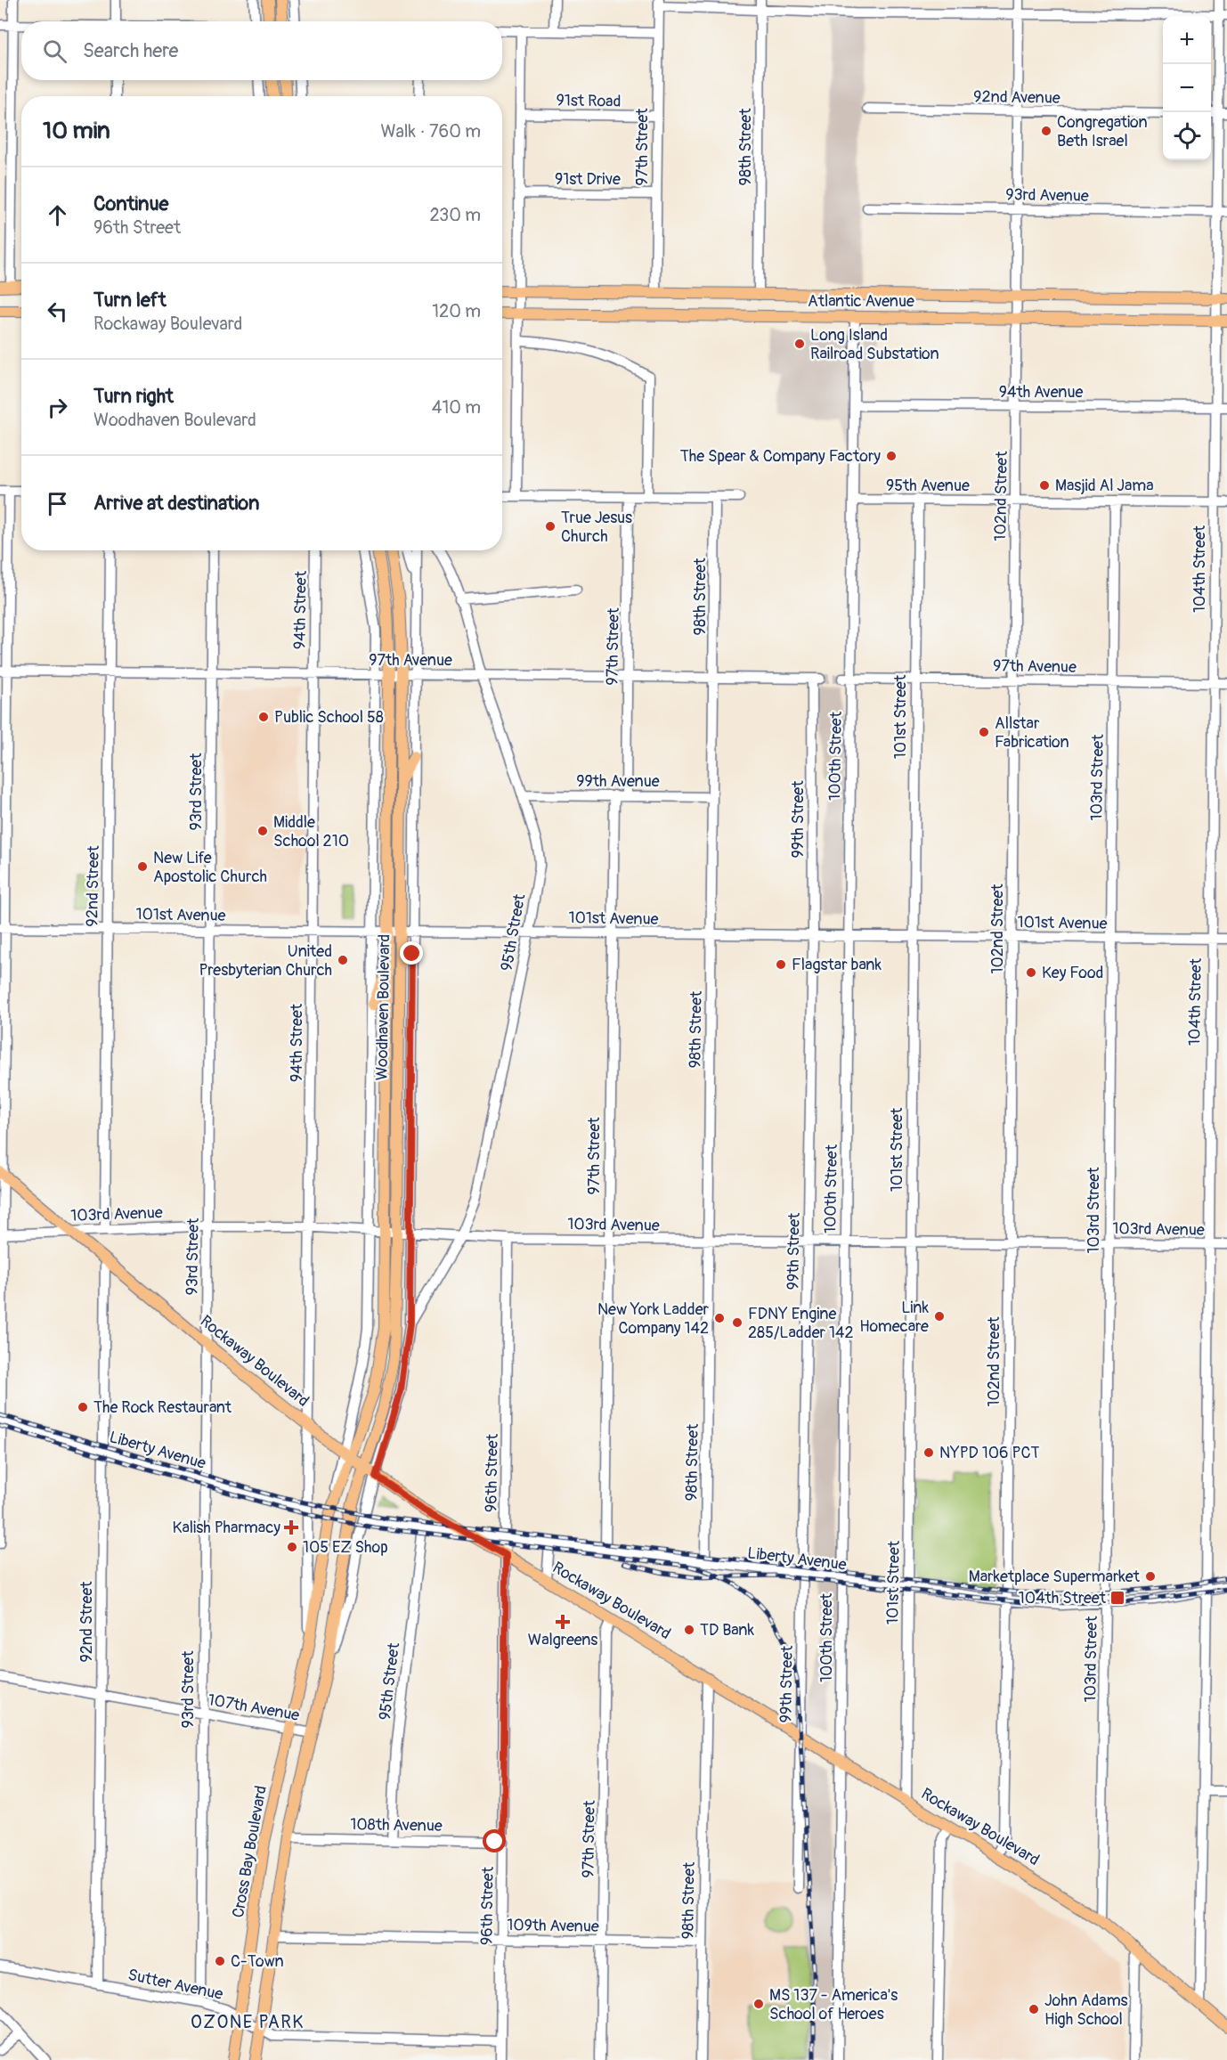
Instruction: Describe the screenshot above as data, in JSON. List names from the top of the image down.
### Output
{
  "streets": {
    "main road": [
      "Atlantic Avenue",
      "Woodhaven Boulevard",
      "Rockaway Boulevard",
      "Cross Bay Boulevard"
    ],
    "street": [
      "92nd Avenue",
      "91st Road",
      "97th Street",
      "98th Street",
      "91st Drive",
      "93rd Avenue",
      "94th Avenue",
      "95th Avenue",
      "102nd Street",
      "104th Street",
      "94th Street",
      "97th Avenue",
      "101st Street",
      "100th Street",
      "103rd Street",
      "99th Avenue",
      "93rd Street",
      "99th Street",
      "92nd Street",
      "101st Avenue",
      "95th Street",
      "103rd Avenue",
      "Liberty Avenue",
      "96th Street",
      "107th Avenue",
      "108th Avenue",
      "109th Avenue",
      "Sutter Avenue"
    ]
  },
  "crossings": [
    ["92nd Avenue", "102nd Street"],
    ["91st Road", "97th Street"],
    ["97th Street", "91st Drive"],
    ["97th Street", "Atlantic Avenue"],
    ["97th Street", "97th Avenue"],
    ["97th Street", "99th Avenue"],
    ["97th Street", "101st Avenue"],
    ["97th Street", "103rd Avenue"],
    ["97th Street", "Rockaway Boulevard"],
    ["97th Street", "Liberty Avenue"],
    ["97th Street", "109th Avenue"],
    ["98th Street", "Atlantic Avenue"],
    ["98th Street", "97th Avenue"],
    ["98th Street", "99th Avenue"],
    ["98th Street", "101st Avenue"],
    ["98th Street", "103rd Avenue"],
    ["98th Street", "Rockaway Boulevard"],
    ["98th Street", "Liberty Avenue"],
    ["98th Street", "109th Avenue"],
    ["93rd Avenue", "102nd Street"],
    ["93rd Avenue", "104th Street"],
    ["Atlantic Avenue", "102nd Street"],
    ["Atlantic Avenue", "104th Street"],
    ["Atlantic Avenue", "100th Street"],
    ["94th Avenue", "102nd Street"],
    ["94th Avenue", "104th Street"],
    ["94th Avenue", "100th Street"],
    ["95th Avenue", "102nd Street"],
    ["95th Avenue", "104th Street"],
    ["95th Avenue", "101st Street"],
    ["95th Avenue", "100th Street"],
    ["95th Avenue", "103rd Street"],
    ["102nd Street", "97th Avenue"],
    ["102nd Street", "101st Avenue"],
    ["102nd Street", "103rd Avenue"],
    ["102nd Street", "Rockaway Boulevard"],
    ["102nd Street", "Liberty Avenue"],
    ["104th Street", "97th Avenue"],
    ["104th Street", "101st Avenue"],
    ["104th Street", "103rd Avenue"],
    ["104th Street", "Rockaway Boulevard"],
    ["104th Street", "Liberty Avenue"],
    ["94th Street", "97th Avenue"],
    ["94th Street", "101st Avenue"],
    ["94th Street", "103rd Avenue"],
    ["94th Street", "Rockaway Boulevard"],
    ["94th Street", "Liberty Avenue"],
    ["94th Street", "Cross Bay Boulevard"],
    ["97th Avenue", "101st Street"],
    ["97th Avenue", "100th Street"],
    ["97th Avenue", "103rd Street"],
    ["97th Avenue", "93rd Street"],
    ["97th Avenue", "99th Street"],
    ["97th Avenue", "92nd Street"],
    ["97th Avenue", "95th Street"],
    ["97th Avenue", "Woodhaven Boulevard"],
    ["101st Street", "101st Avenue"],
    ["101st Street", "103rd Avenue"],
    ["101st Street", "Rockaway Boulevard"],
    ["101st Street", "Liberty Avenue"],
    ["100th Street", "101st Avenue"],
    ["100th Street", "103rd Avenue"],
    ["100th Street", "Rockaway Boulevard"],
    ["100th Street", "Liberty Avenue"],
    ["103rd Street", "101st Avenue"],
    ["103rd Street", "103rd Avenue"],
    ["103rd Street", "Rockaway Boulevard"],
    ["103rd Street", "Liberty Avenue"],
    ["99th Avenue", "95th Street"],
    ["93rd Street", "101st Avenue"],
    ["93rd Street", "103rd Avenue"],
    ["93rd Street", "Rockaway Boulevard"],
    ["93rd Street", "Liberty Avenue"],
    ["93rd Street", "107th Avenue"],
    ["93rd Street", "Sutter Avenue"],
    ["99th Street", "101st Avenue"],
    ["99th Street", "103rd Avenue"],
    ["99th Street", "Rockaway Boulevard"],
    ["99th Street", "Liberty Avenue"],
    ["92nd Street", "101st Avenue"],
    ["92nd Street", "103rd Avenue"],
    ["92nd Street", "Rockaway Boulevard"],
    ["92nd Street", "Liberty Avenue"],
    ["92nd Street", "107th Avenue"],
    ["92nd Street", "Sutter Avenue"],
    ["101st Avenue", "95th Street"],
    ["101st Avenue", "Woodhaven Boulevard"],
    ["95th Street", "Woodhaven Boulevard"],
    ["95th Street", "103rd Avenue"],
    ["95th Street", "Liberty Avenue"],
    ["95th Street", "108th Avenue"],
    ["Woodhaven Boulevard", "103rd Avenue"],
    ["Woodhaven Boulevard", "Rockaway Boulevard"],
    ["Woodhaven Boulevard", "Cross Bay Boulevard"],
    ["103rd Avenue", "Rockaway Boulevard"],
    ["103rd Avenue", "96th Street"],
    ["Rockaway Boulevard", "Liberty Avenue"],
    ["Rockaway Boulevard", "96th Street"],
    ["Rockaway Boulevard", "Cross Bay Boulevard"],
    ["Liberty Avenue", "96th Street"],
    ["Liberty Avenue", "Cross Bay Boulevard"],
    ["96th Street", "108th Avenue"],
    ["96th Street", "109th Avenue"],
    ["96th Street", "Sutter Avenue"],
    ["107th Avenue", "Cross Bay Boulevard"],
    ["Cross Bay Boulevard", "Sutter Avenue"]
  ],
  "districts": ["OZONE PARK"],
  "places": {
    "other": [
      "Congregation Beth Israel",
      "Long Island Railroad Substation",
      "The Spear & Company Factory",
      "Masjid Al Jama",
      "True Jesus Church",
      "Public School 58",
      "Allstar Fabrication",
      "Middle School 210",
      "New Life Apostolic Church",
      "United Presbyterian Church",
      "Flagstar bank",
      "Key Food",
      "Link Homecare",
      "New York Ladder Company 142",
      "FDNY Engine 285/Ladder 142",
      "The Rock Restaurant",
      "NYPD 106 PCT",
      "105 EZ Shop",
      "Marketplace Supermarket",
      "TD Bank",
      "C-Town",
      "MS 137 - America's School of Heroes",
      "John Adams High School"
    ],
    "health": ["Kalish Pharmacy", "Walgreens"],
    "transit": ["104th Street"]
  },
  "page": {
    "map_buttons": ["+", "−"],
    "search": "Search here",
    "heading": ["10 min", "Walk · 760 m"],
    "list": [
      ["Continue", "96th Street", "230 m"],
      ["Turn left", "Rockaway Boulevard", "120 m"],
      ["Turn right", "Woodhaven Boulevard", "410 m"],
      "Arrive at destination"
    ]
  }
}
